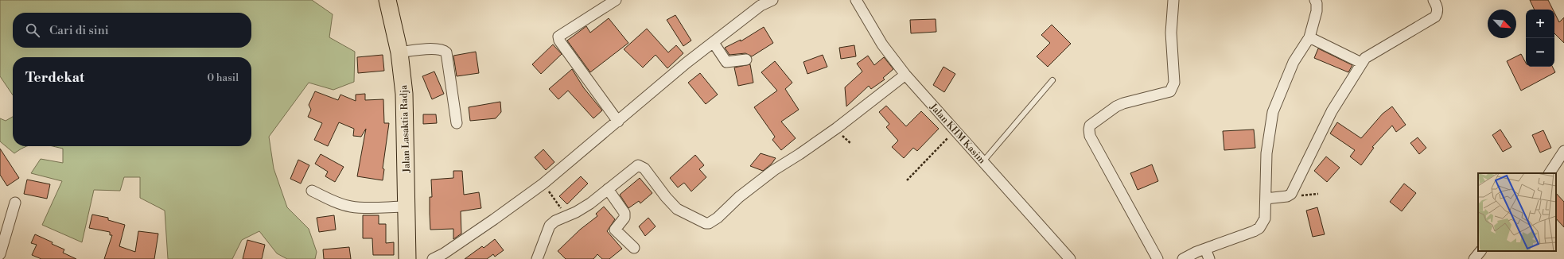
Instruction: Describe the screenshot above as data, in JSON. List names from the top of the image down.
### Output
{
  "streets": {
    "highway": ["Jalan Lasaktia Radja"],
    "street": ["Jalan KHM Kasim"]
  },
  "north": "bottom right",
  "page": {
    "map_buttons": ["+", "−"],
    "search": "Cari di sini",
    "heading": ["Terdekat", "0 hasil"]
  }
}
